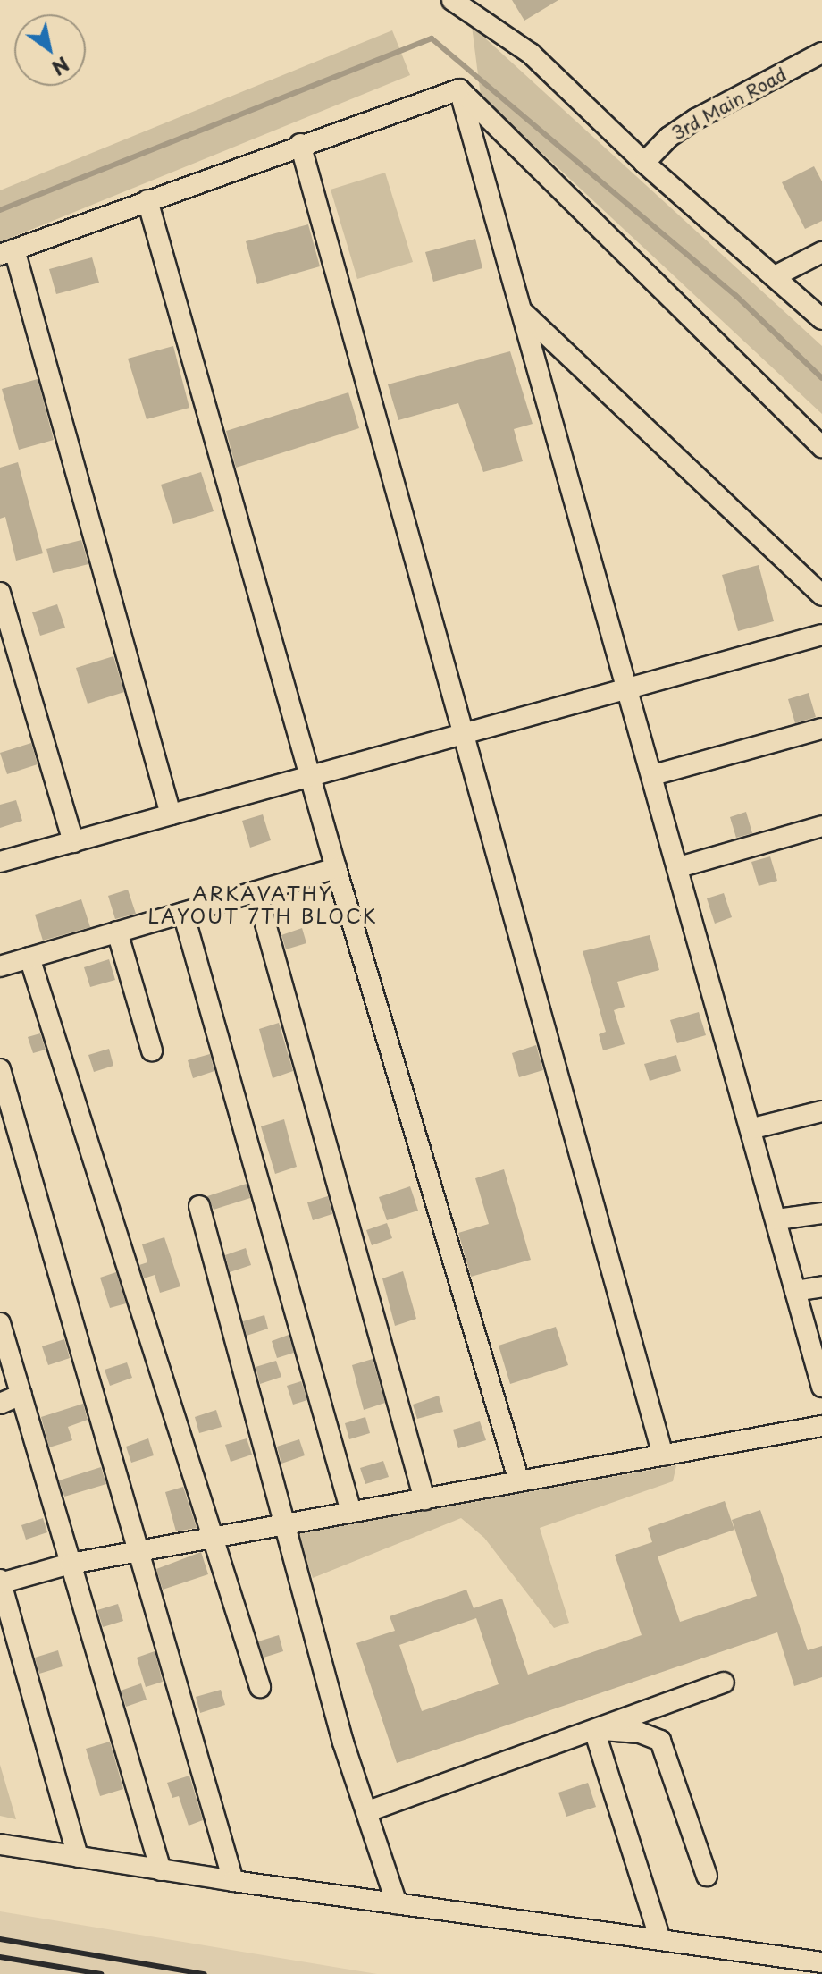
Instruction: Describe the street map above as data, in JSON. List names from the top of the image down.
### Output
{
  "streets": {
    "street": ["3rd Main Road"]
  },
  "districts": ["ARKAVATHY LAYOUT 7TH BLOCK"],
  "north": "bottom right"
}
